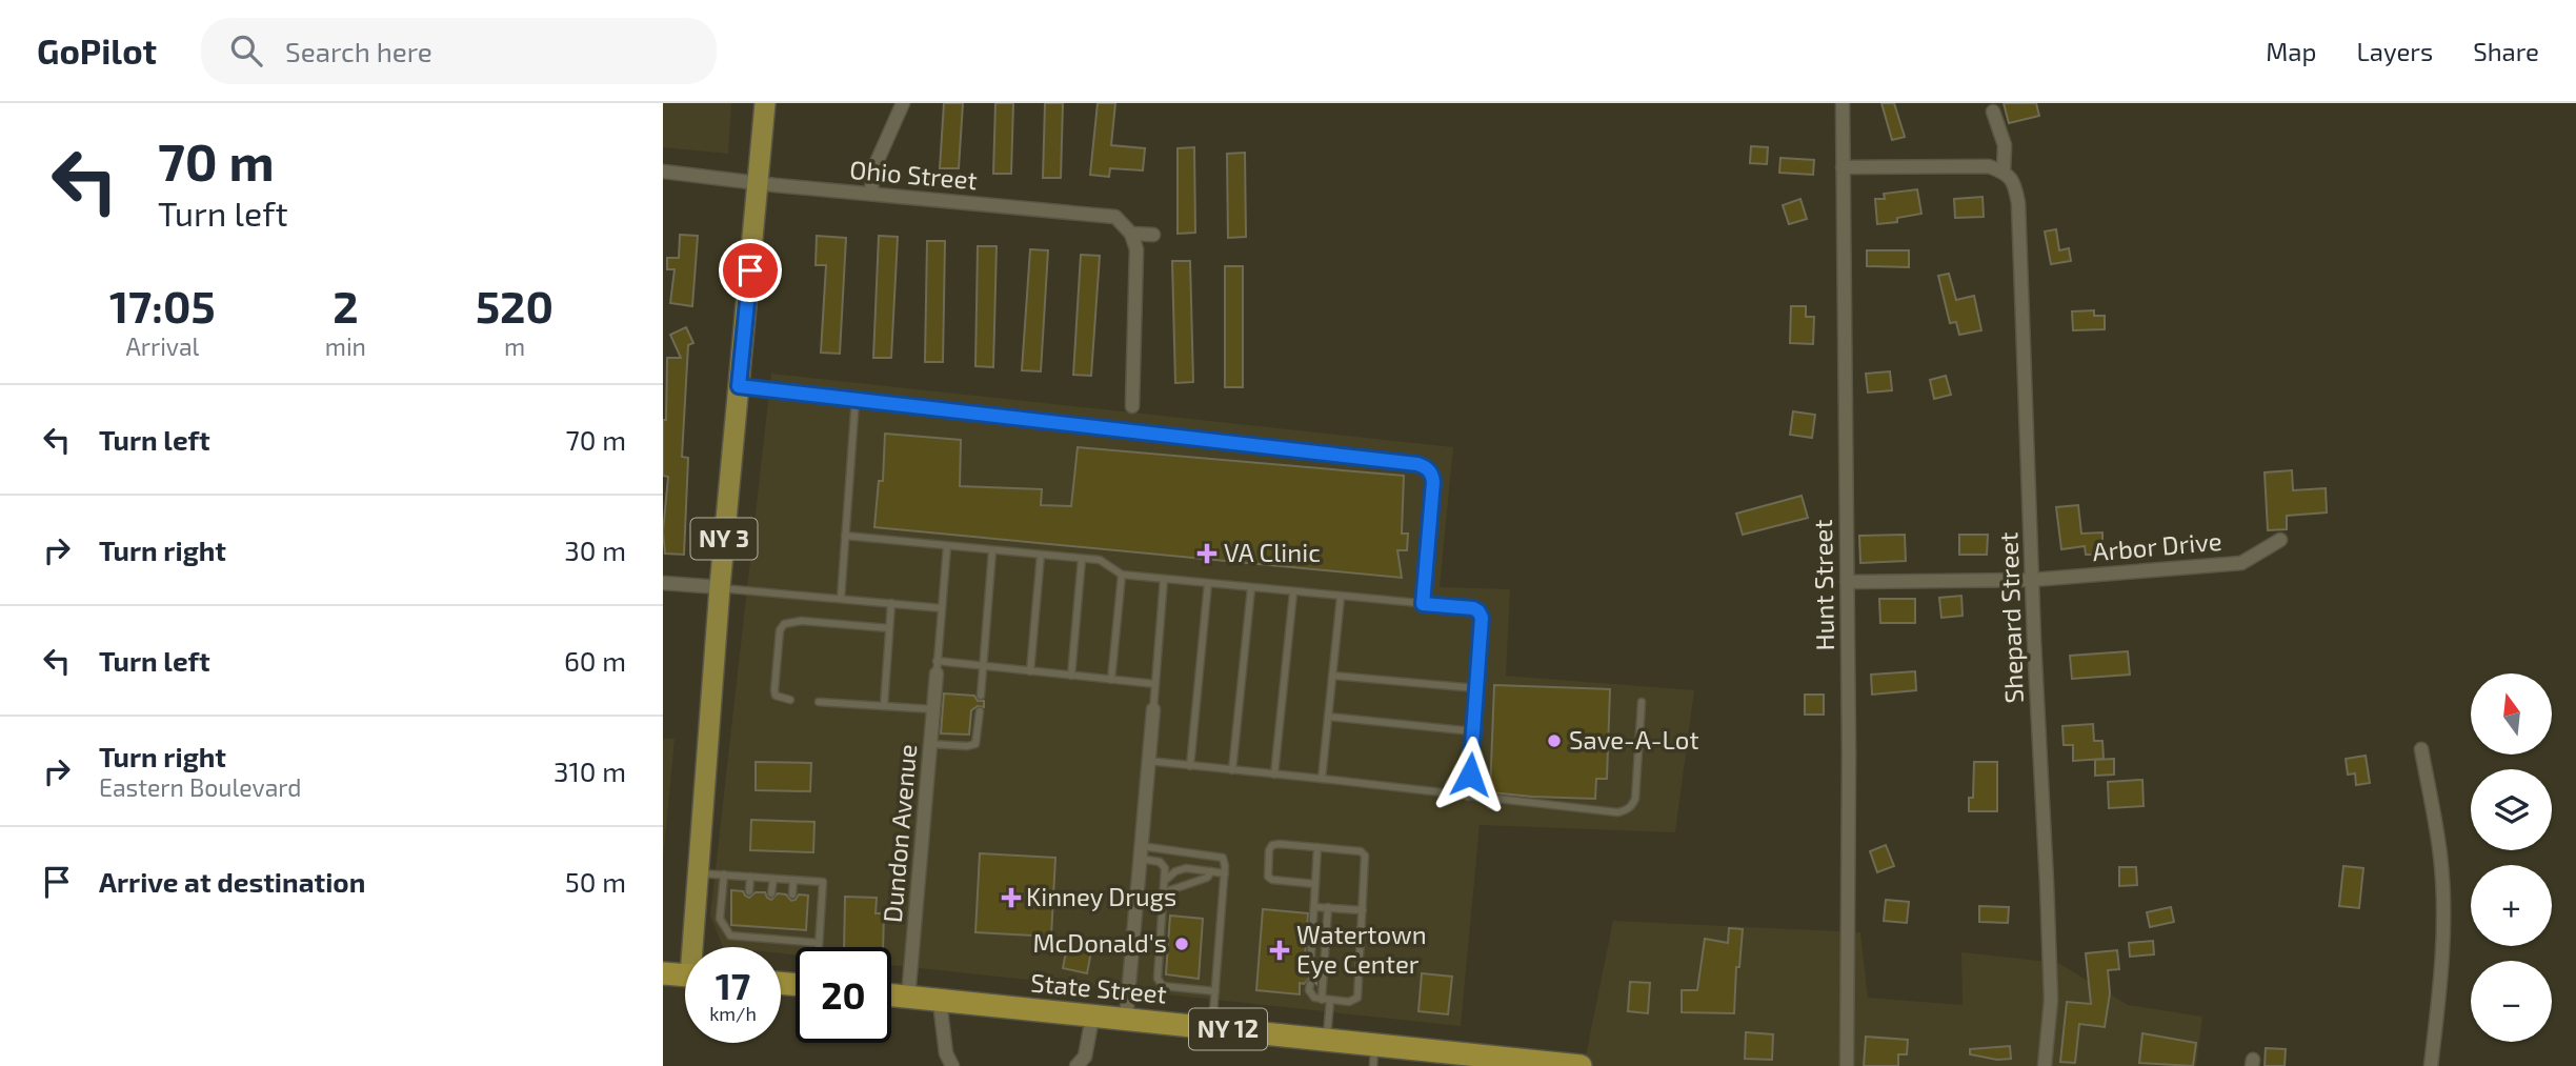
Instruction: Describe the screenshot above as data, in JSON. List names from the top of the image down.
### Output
{
  "streets": {
    "highway": ["NY 3", "State Street", "NY 12"],
    "street": [
      "Ohio Street",
      "Arbor Drive",
      "Hunt Street",
      "Shepard Street",
      "Dundon Avenue"
    ]
  },
  "crossings": [
    ["Ohio Street", "NY 3"],
    ["Arbor Drive", "Hunt Street"],
    ["Arbor Drive", "Shepard Street"],
    ["Dundon Avenue", "State Street"]
  ],
  "places": {
    "health": ["VA Clinic", "Kinney Drugs", "Watertown Eye Center"],
    "other": ["Save-A-Lot", "McDonald's"]
  },
  "north": "top",
  "page": {
    "header": "GoPilot",
    "search": "Search here",
    "nav": ["Map", "Layers", "Share"],
    "turn": ["70 m", "Turn left"],
    "eta": [
      "17:05",
      "Arrival",
      "2",
      "min",
      "520",
      "m"
    ],
    "list": [
      {
        "name": "Turn left",
        "value": "70 m"
      },
      {
        "name": "Turn right",
        "value": "30 m"
      },
      {
        "name": "Turn left",
        "value": "60 m"
      },
      {
        "name": "Turn right",
        "note": "Eastern Boulevard",
        "value": "310 m"
      },
      {
        "name": "Arrive at destination",
        "value": "50 m"
      }
    ],
    "map_buttons": ["+", "−"],
    "speed": "17 km/h",
    "limit": "20"
  }
}
